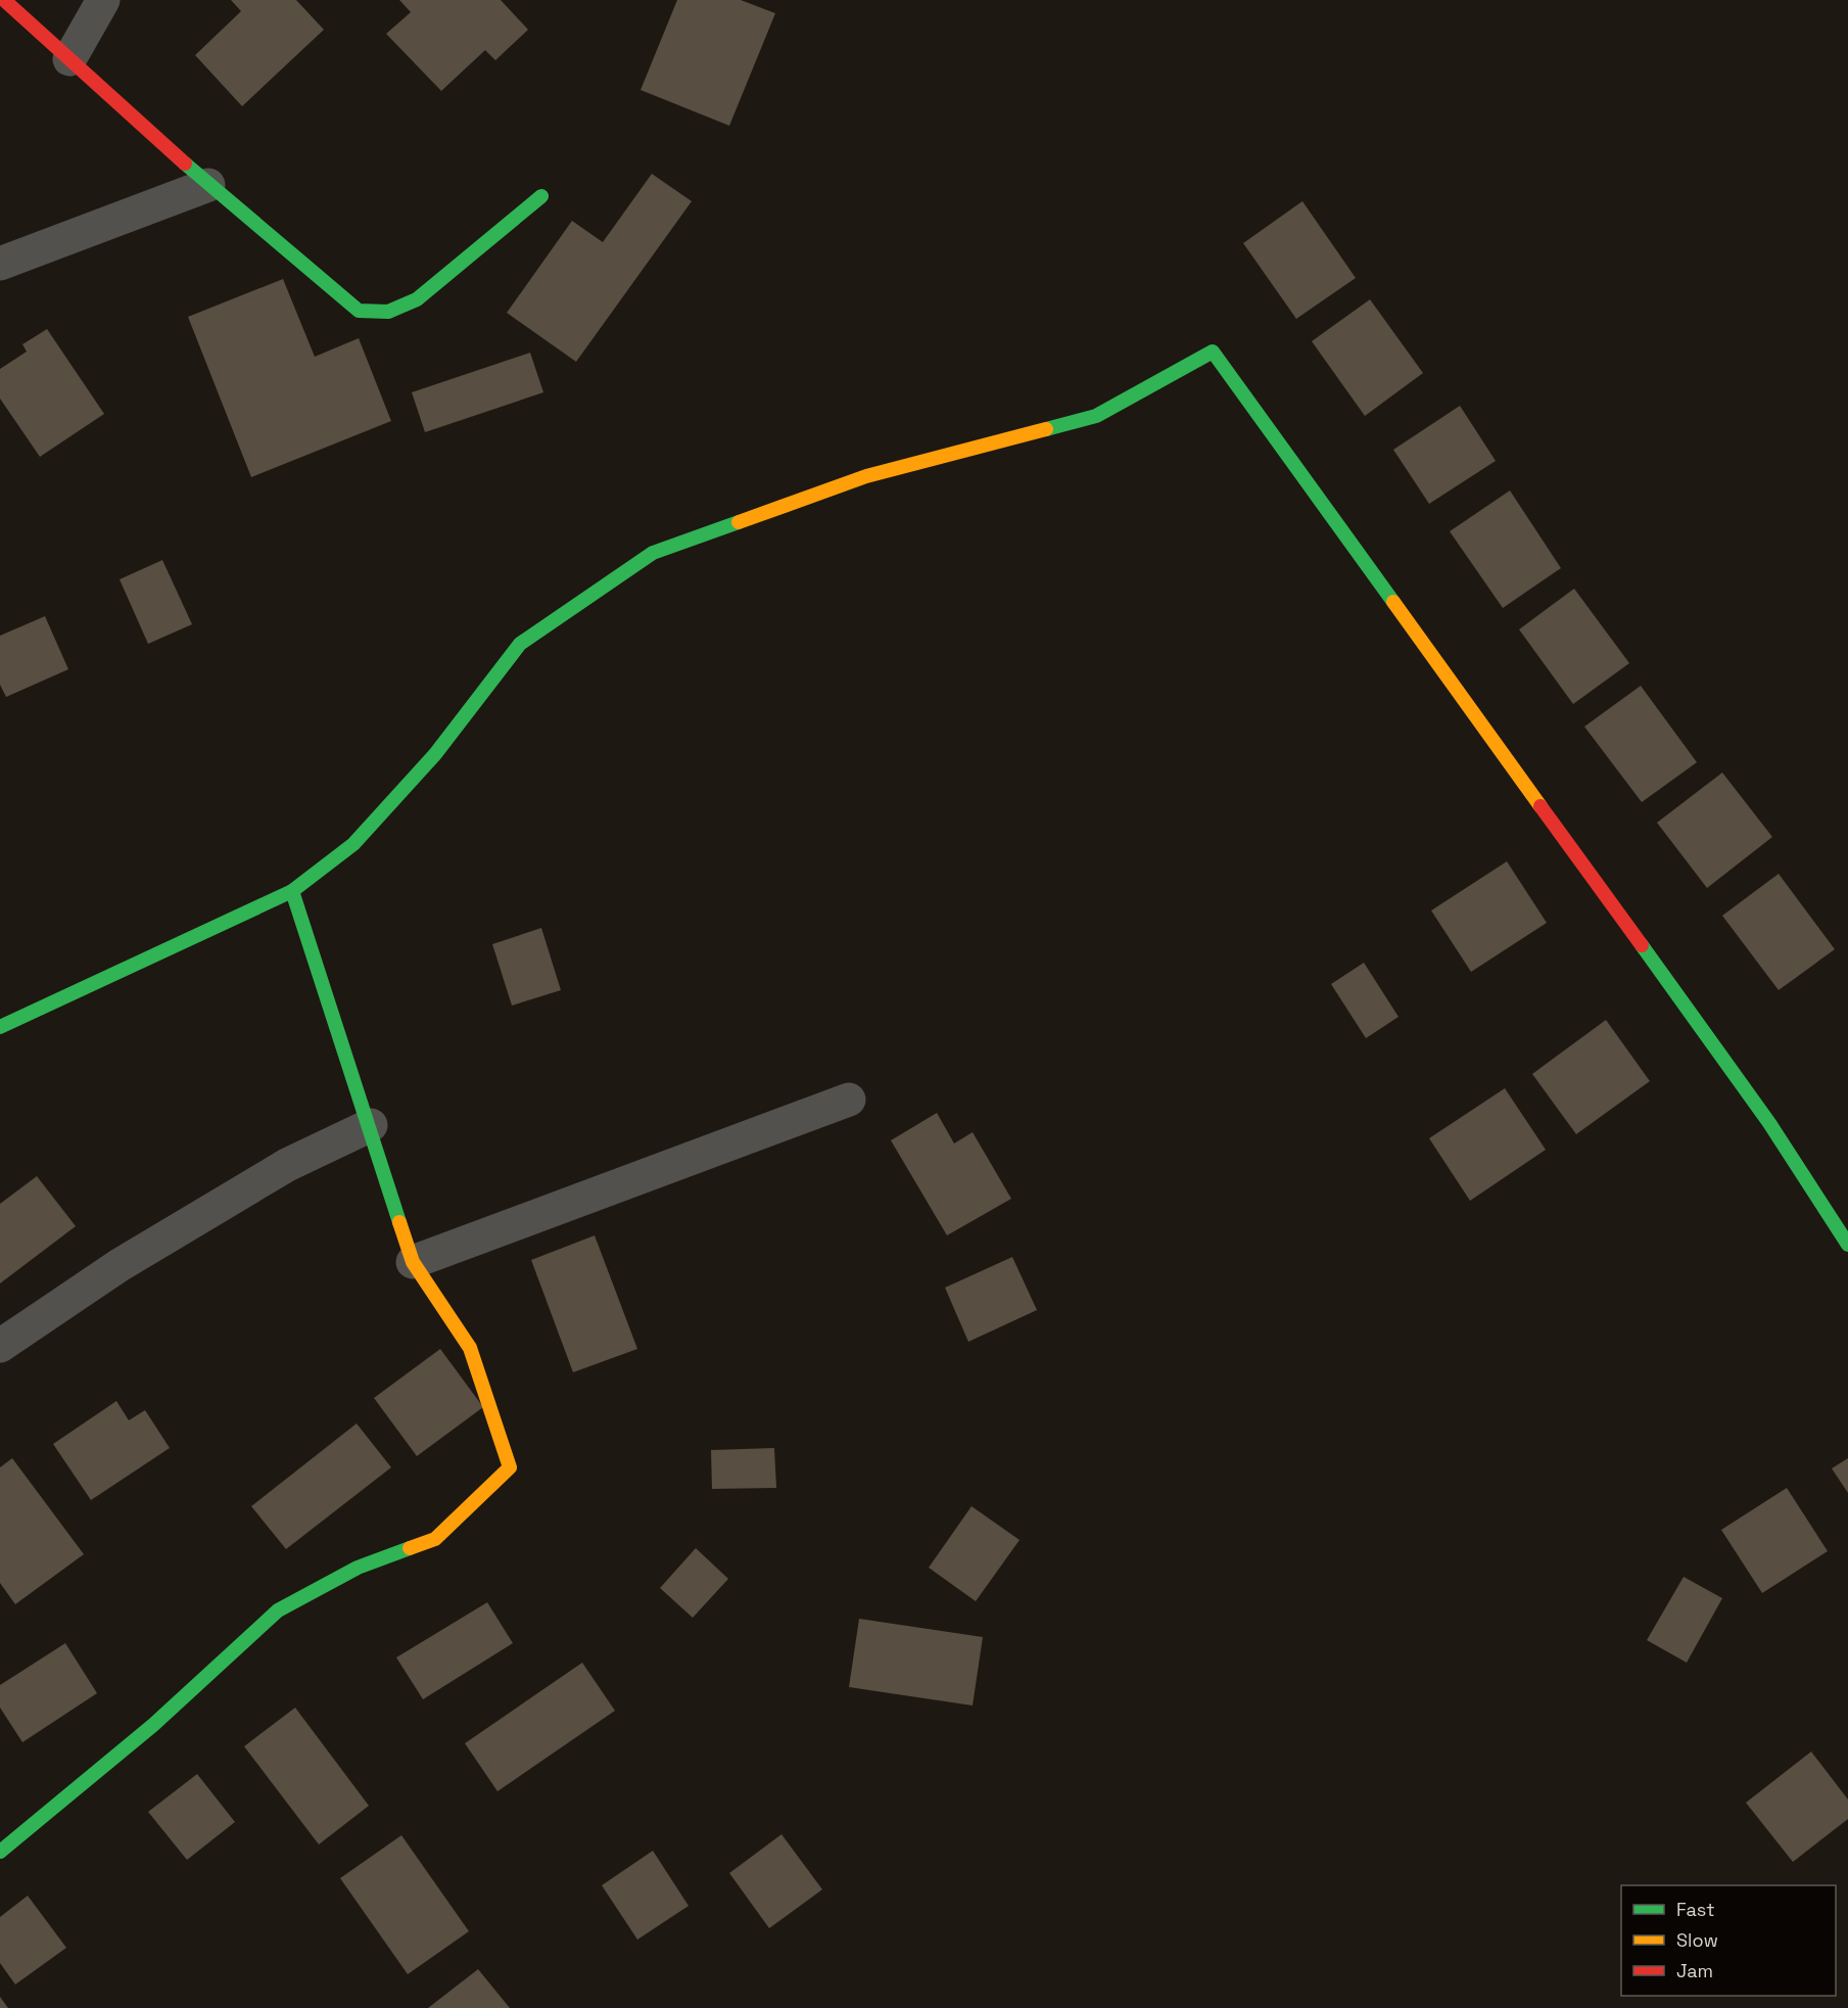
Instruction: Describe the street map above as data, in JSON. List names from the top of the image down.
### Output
{
  "legend": ["Fast", "Slow", "Jam"]
}
